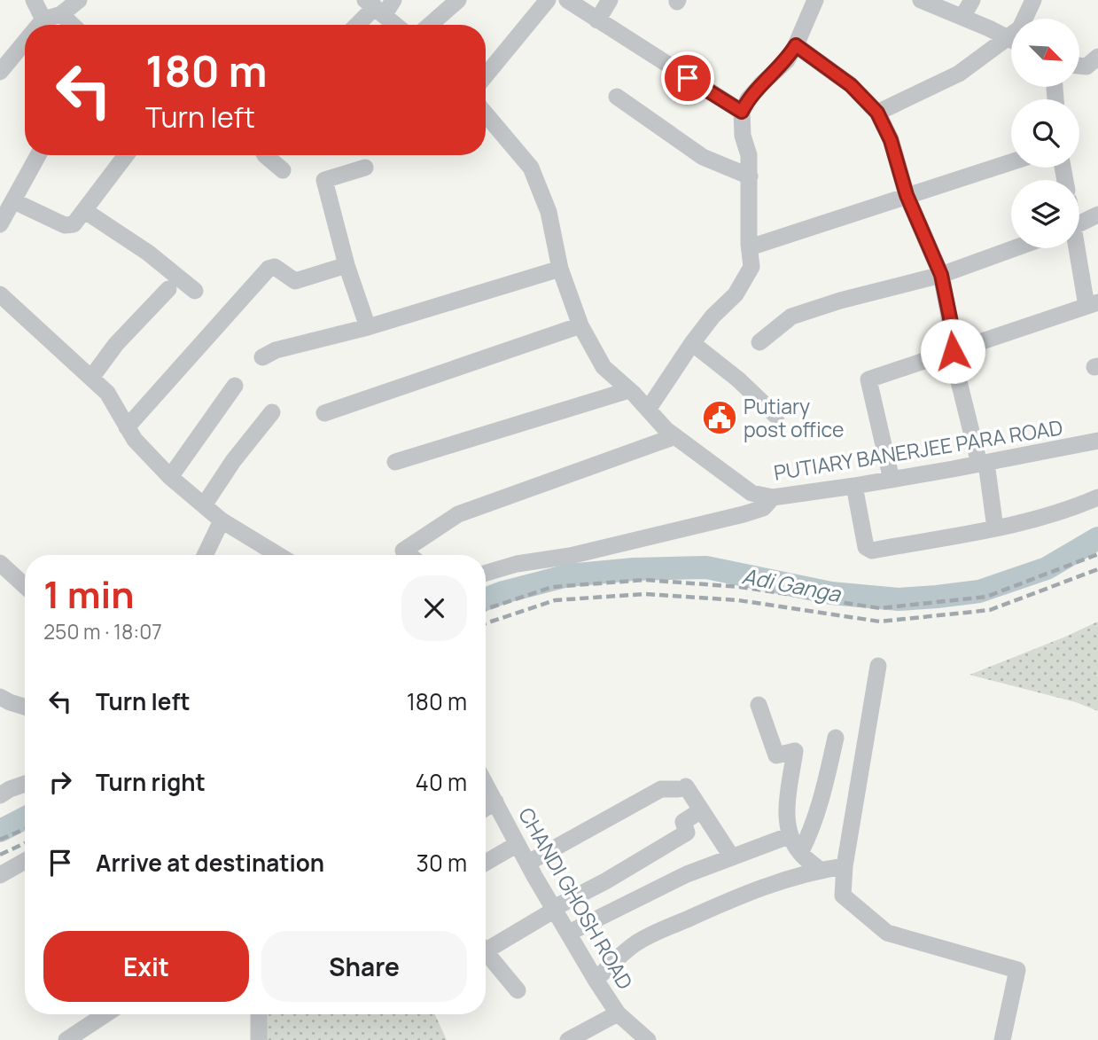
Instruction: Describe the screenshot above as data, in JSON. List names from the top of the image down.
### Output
{
  "streets": {
    "street": ["PUTIARY BANERJEE PARA ROAD", "CHANDI GHOSH ROAD"]
  },
  "water": ["Adi Ganga"],
  "places": {
    "public building": ["Putiary post office"]
  },
  "north": "bottom right",
  "page": {
    "turn": ["180 m", "Turn left"],
    "heading": ["1 min", "250 m · 18:07"],
    "list": [
      {
        "name": "Turn left",
        "value": "180 m"
      },
      {
        "name": "Turn right",
        "value": "40 m"
      },
      {
        "name": "Arrive at destination",
        "value": "30 m"
      }
    ],
    "buttons": ["Exit", "Share"]
  }
}
